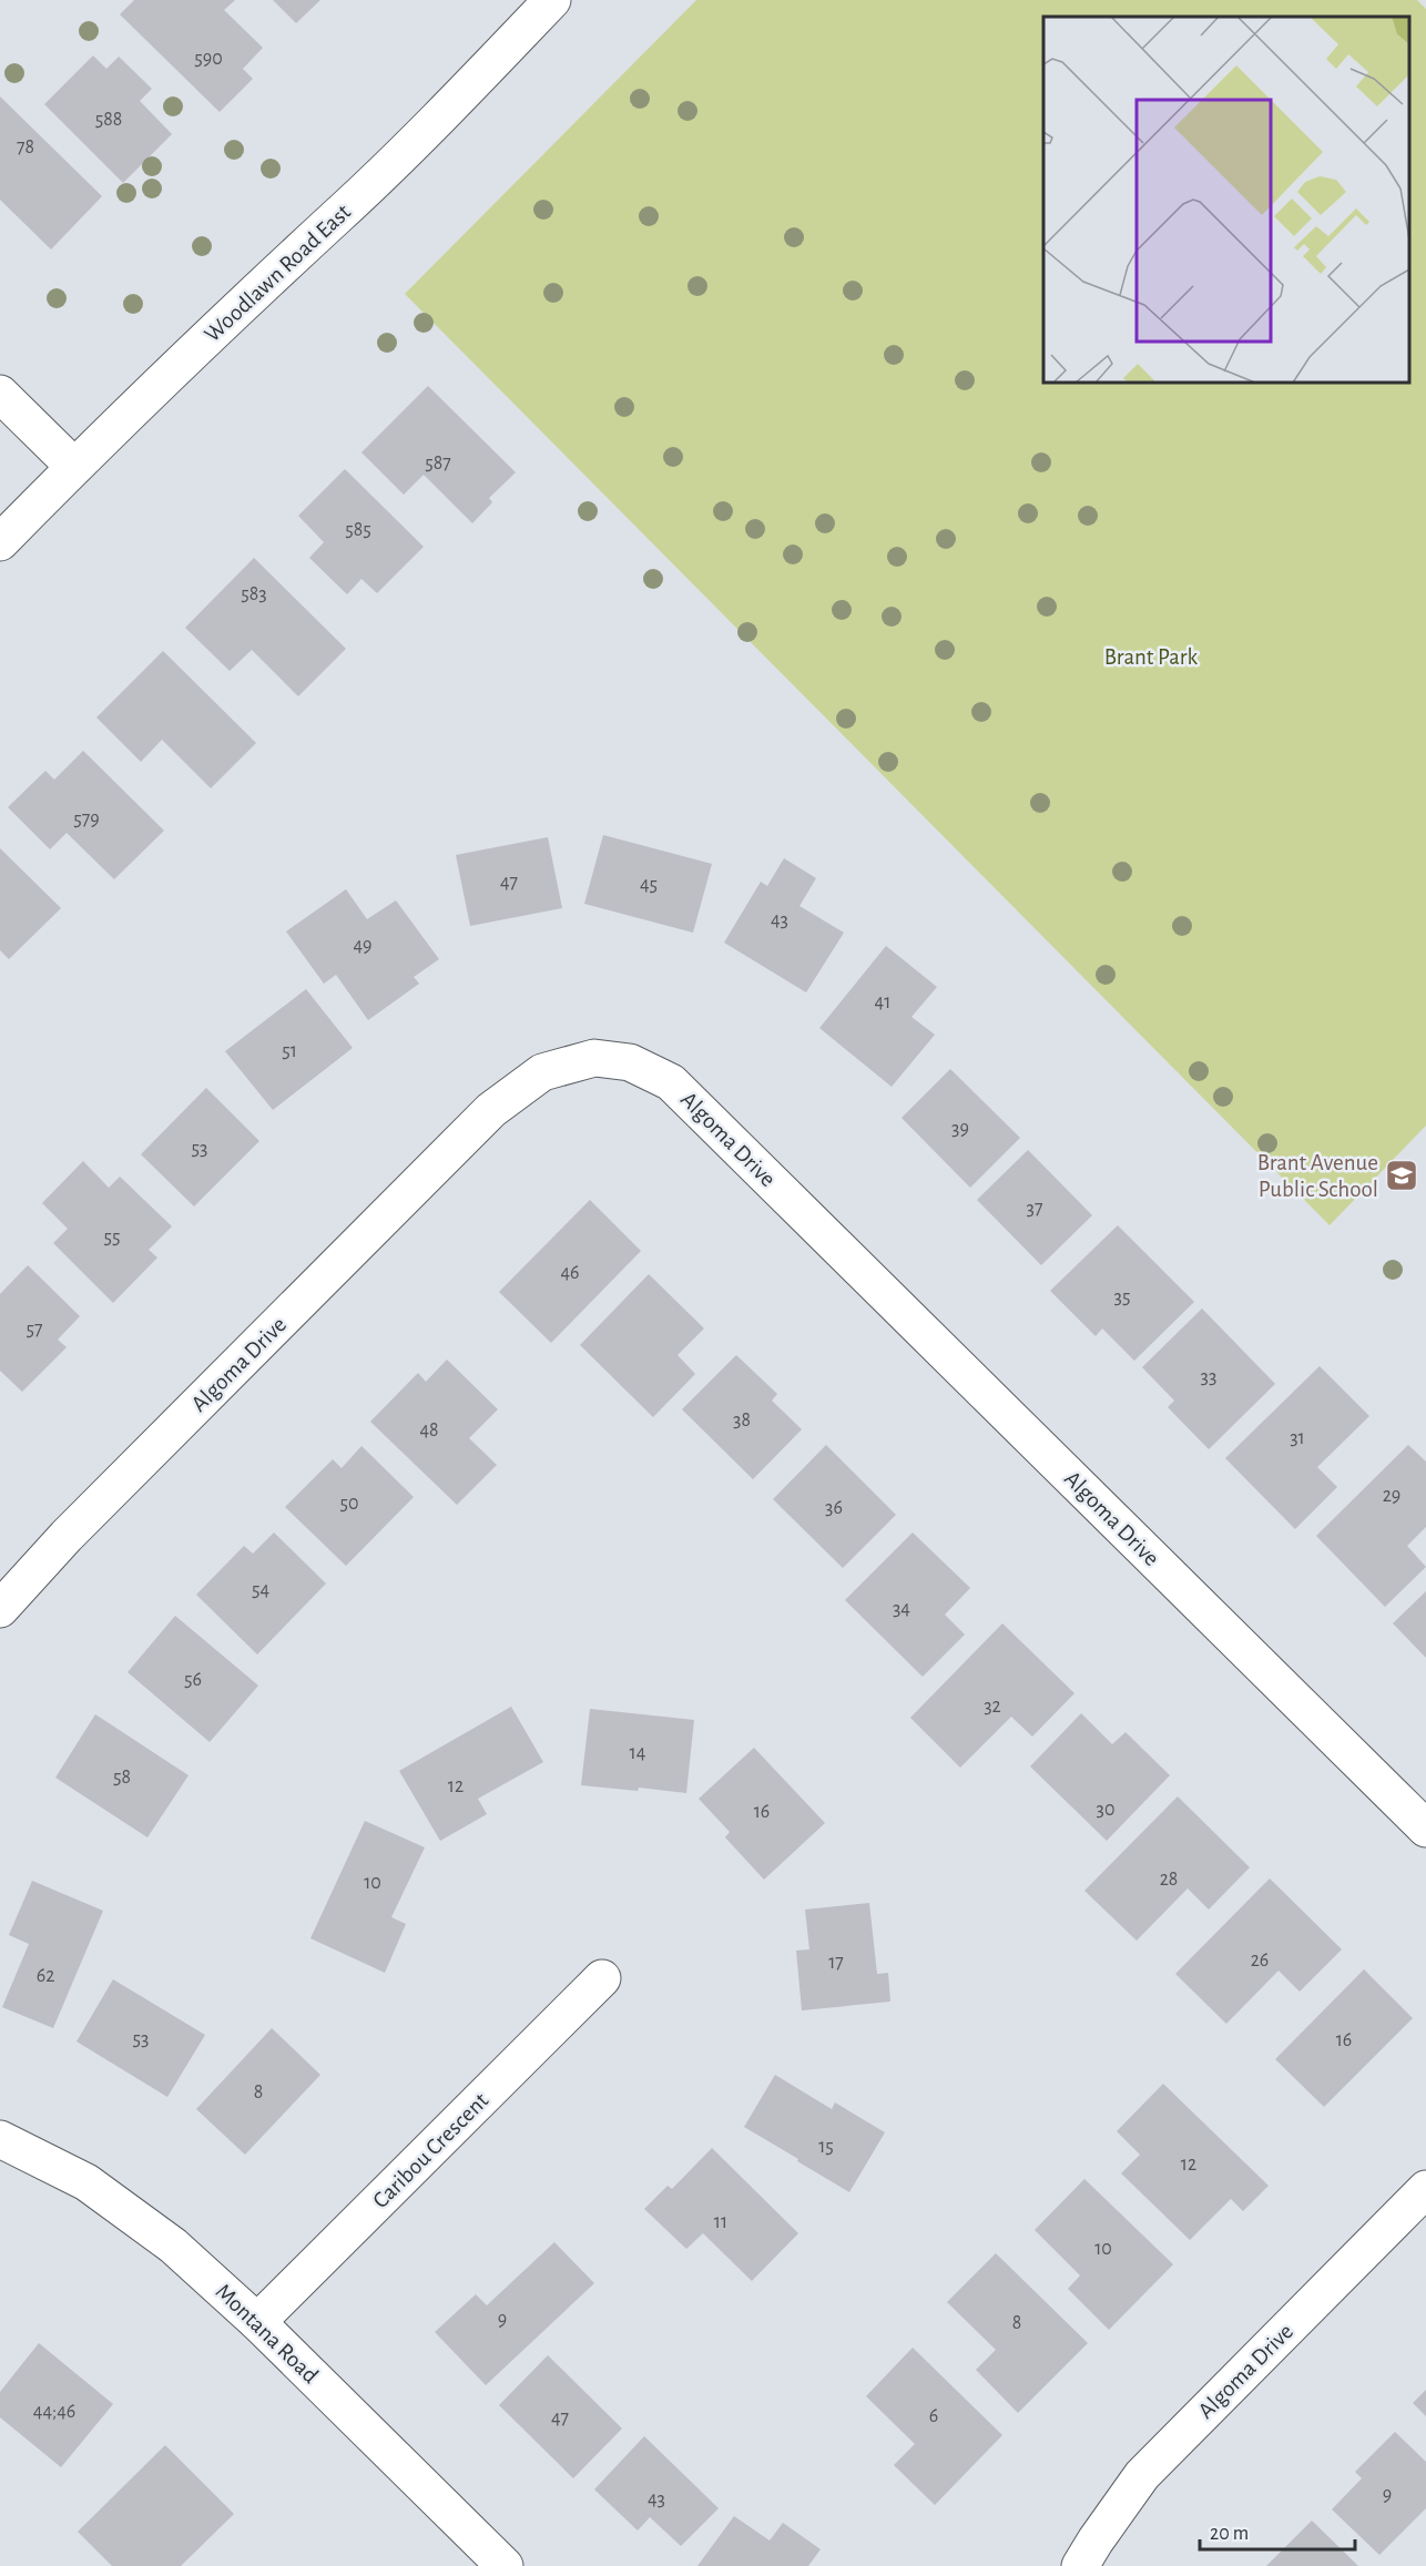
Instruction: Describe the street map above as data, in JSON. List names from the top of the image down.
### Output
{
  "streets": {
    "street": [
      "Woodlawn Road East",
      "Algoma Drive",
      "Caribou Crescent",
      "Montana Road"
    ]
  },
  "crossings": [
    ["Caribou Crescent", "Montana Road"]
  ],
  "parks": ["Brant Park"],
  "places": {
    "school or university": ["Brant Avenue Public School"]
  },
  "house_numbers": [
    "590",
    "588",
    "78",
    "587",
    "585",
    "583",
    "579",
    "47",
    "45",
    "43",
    "49",
    "41",
    "51",
    "39",
    "53",
    "37",
    "55",
    "46",
    "35",
    "57",
    "33",
    "38",
    "48",
    "31",
    "29",
    "50",
    "36",
    "54",
    "34",
    "56",
    "32",
    "14",
    "58",
    "12",
    "30",
    "16",
    "28",
    "10",
    "26",
    "17",
    "62",
    "53",
    "16",
    "8",
    "15",
    "12",
    "11",
    "10",
    "9",
    "8",
    "44;46",
    "6",
    "47",
    "9",
    "43"
  ],
  "scale_bar": "20 m"
}
